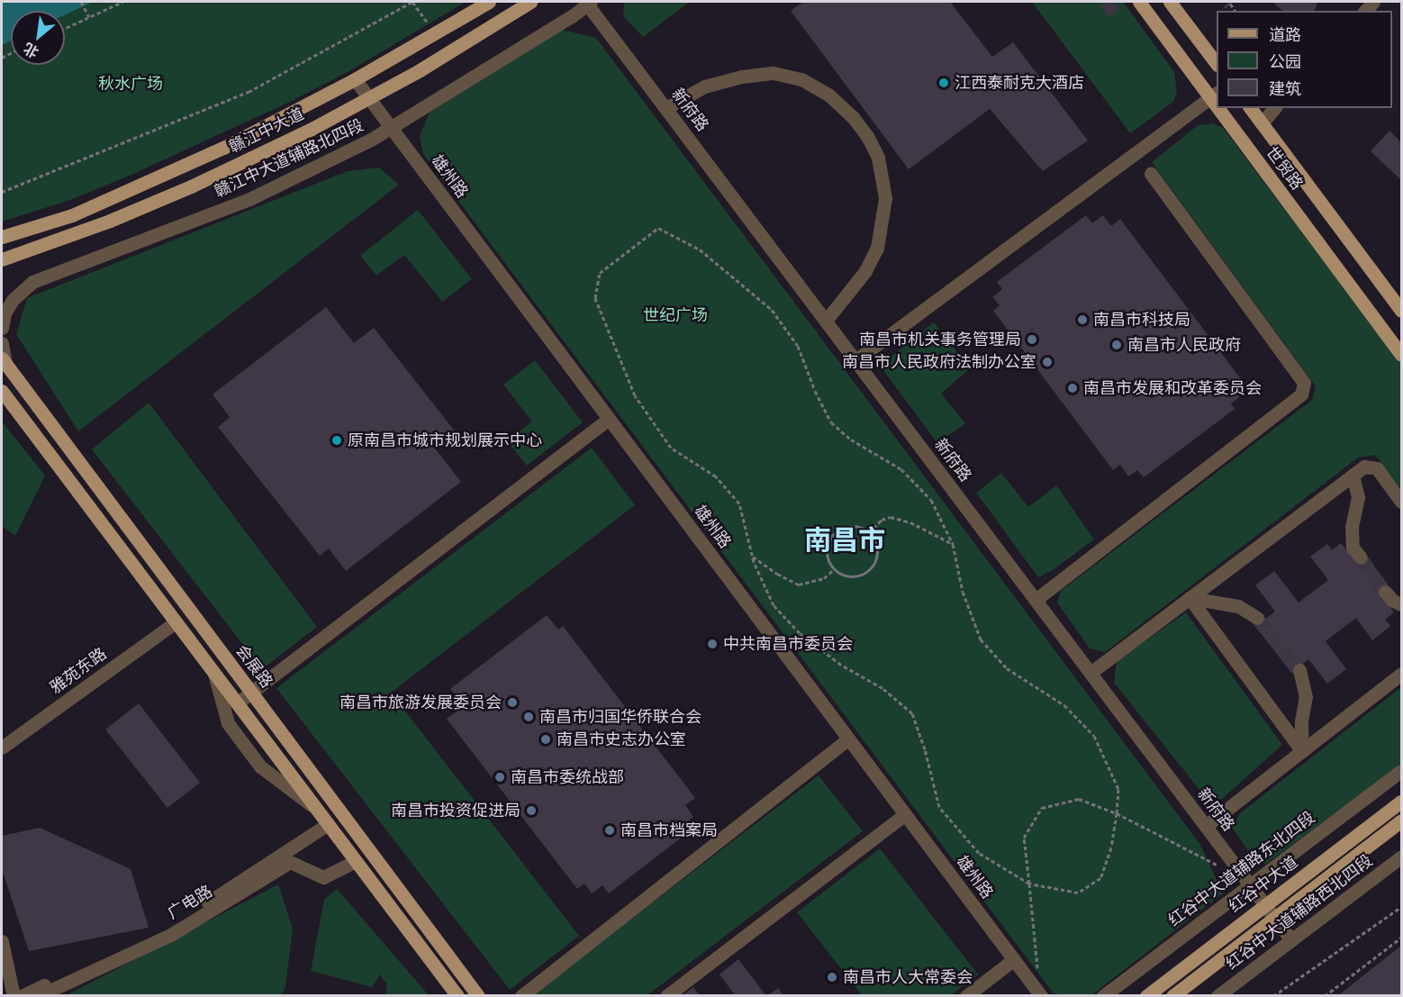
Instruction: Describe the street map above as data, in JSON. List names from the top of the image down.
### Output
{
  "streets": {
    "main road": [
      "赣江中大道",
      "世贸路",
      "会展路",
      "红谷中大道"
    ],
    "street": [
      "新府路",
      "赣江中大道辅路北四段",
      "雄州路",
      "雅苑东路",
      "红谷中大道辅路东北四段",
      "广电路",
      "红谷中大道辅路西北四段"
    ]
  },
  "crossings": [
    ["新府路", "赣江中大道辅路北四段"],
    ["新府路", "红谷中大道辅路东北四段"],
    ["新府路", "红谷中大道"],
    ["新府路", "红谷中大道辅路西北四段"],
    ["赣江中大道", "雄州路"],
    ["赣江中大道辅路北四段", "雄州路"]
  ],
  "districts": ["南昌市"],
  "parks": ["秋水广场", "世纪广场"],
  "places": [
    "江西泰耐克大酒店",
    "南昌市科技局",
    "南昌市机关事务管理局",
    "南昌市人民政府",
    "南昌市人民政府法制办公室",
    "南昌市发展和改革委员会",
    "原南昌市城市规划展示中心",
    "中共南昌市委员会",
    "南昌市旅游发展委员会",
    "南昌市归国华侨联合会",
    "南昌市史志办公室",
    "南昌市委统战部",
    "南昌市投资促进局",
    "南昌市档案局",
    "南昌市人大常委会"
  ],
  "legend": ["道路", "公园", "建筑"],
  "north": "bottom left"
}
